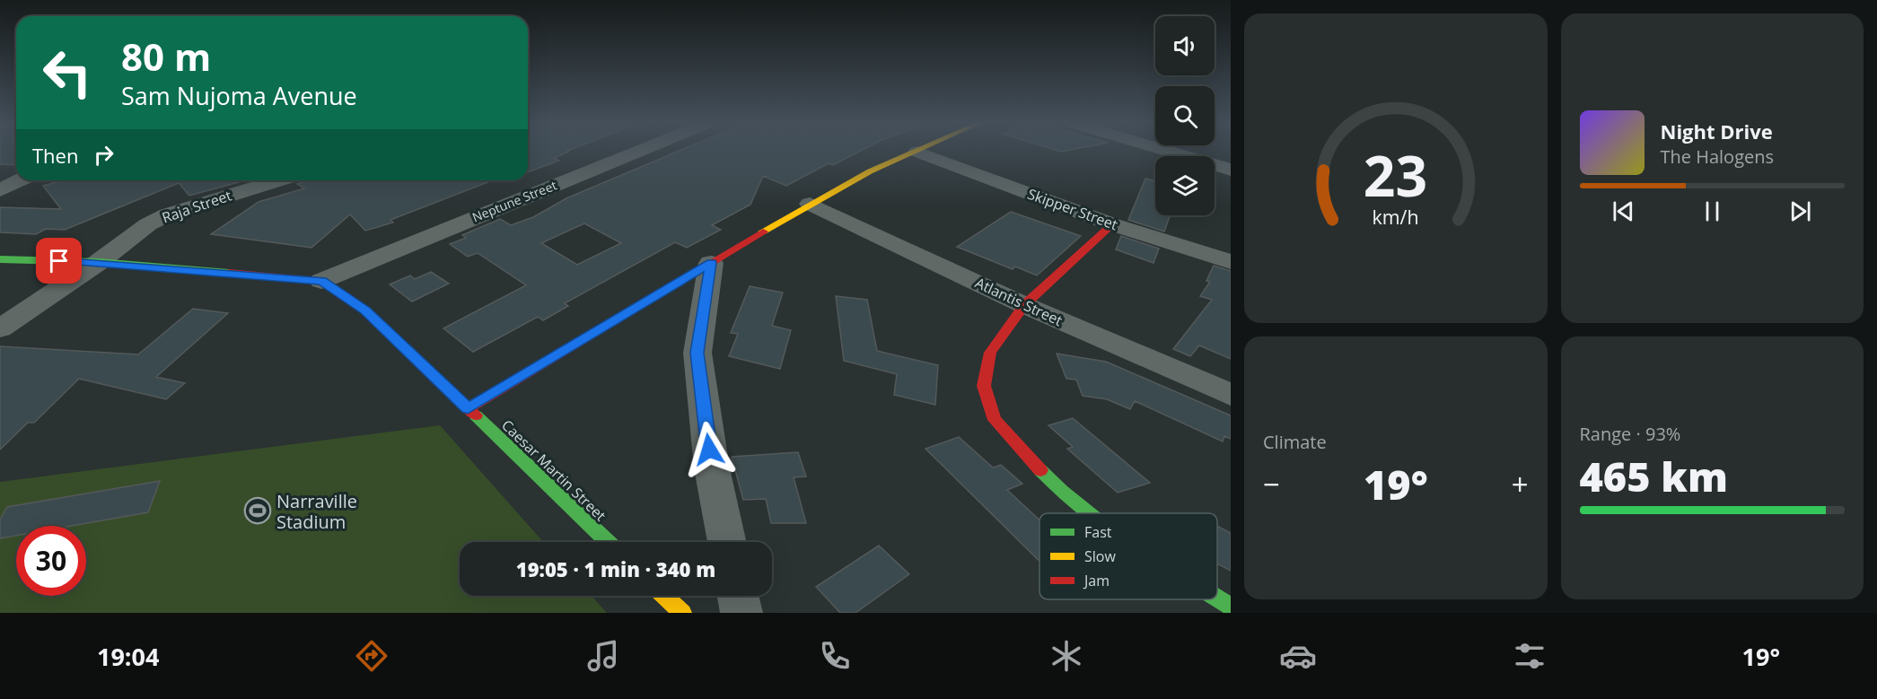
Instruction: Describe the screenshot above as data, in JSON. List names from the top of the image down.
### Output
{
  "streets": {
    "street": [
      "Neptune Street",
      "Raja Street",
      "Skipper Street",
      "Atlantis Street",
      "Caesar Martin Street"
    ]
  },
  "crossings": [
    ["Neptune Street", "Caesar Martin Street"],
    ["Raja Street", "Caesar Martin Street"]
  ],
  "places": {
    "sports": ["Narraville Stadium"]
  },
  "legend": ["Fast", "Slow", "Jam"],
  "page": {
    "turn": ["80 m", "Sam Nujoma Avenue"],
    "song": ["Night Drive", "The Halogens"],
    "then": "Then",
    "tile": [
      "Climate",
      ["Range · 93%", "465 km"]
    ],
    "heat": ["−", "19°", "+"],
    "limit": "30",
    "trip": "19:05 · 1 min · 340 m",
    "tabs": ["19:04", "19°"],
    "gauge": ["23", "km/h"]
  }
}
